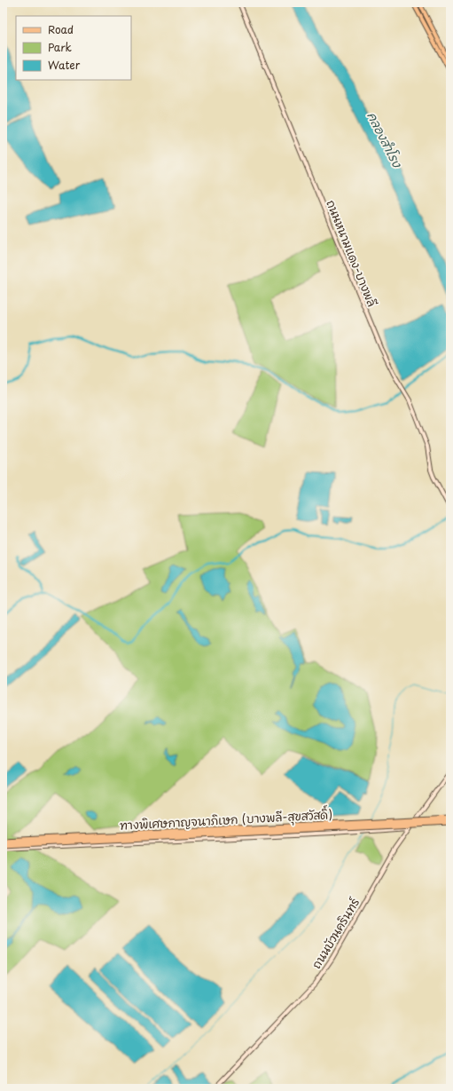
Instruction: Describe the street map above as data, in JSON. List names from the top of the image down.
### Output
{
  "streets": {
    "highway": ["ทางพิเศษกาญจนาภิเษก (บางพลี-สุขสวัสดิ์)"],
    "main road": ["ถนนหนามแดง-บางพลี", "ถนนบัวนครินทร์"]
  },
  "water": ["คลองสำโรง"],
  "legend": ["Road", "Park", "Water"]
}
